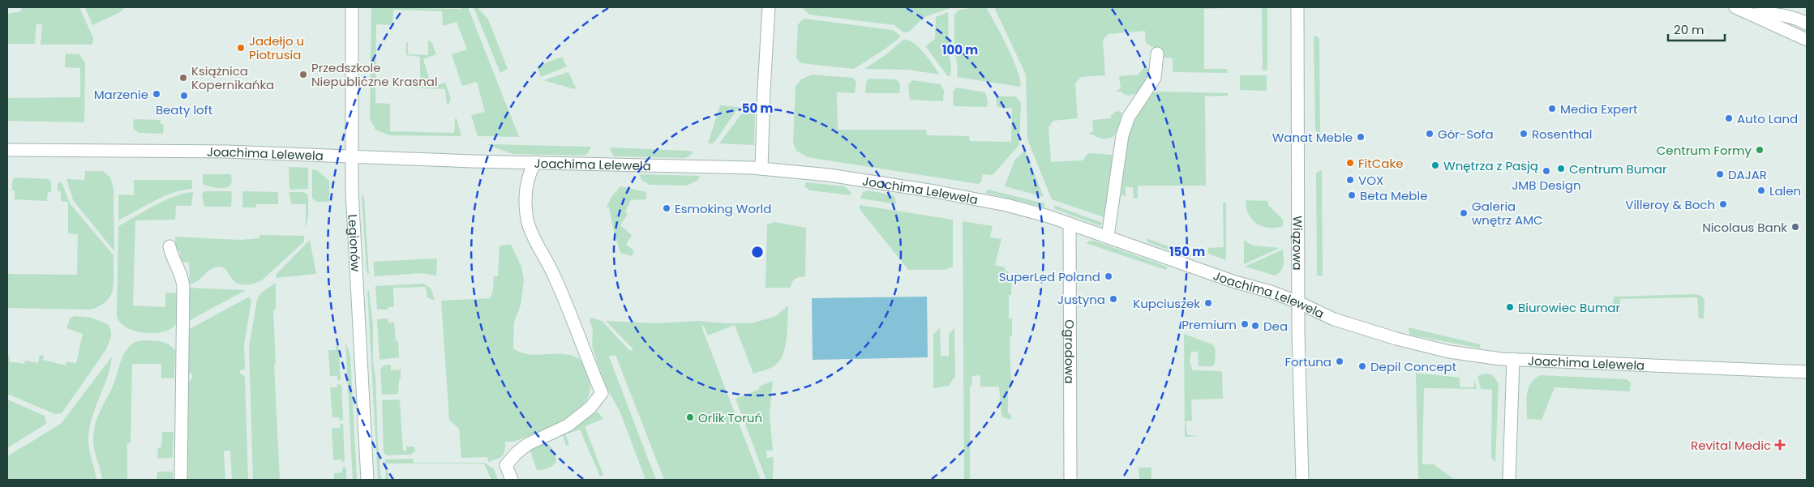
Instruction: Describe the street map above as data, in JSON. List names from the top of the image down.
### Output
{
  "streets": {
    "street": [
      "Joachima Lelewela",
      "Legionów",
      "Wiązowa",
      "Ogrodowa"
    ]
  },
  "crossings": [
    ["Joachima Lelewela", "Legionów"],
    ["Joachima Lelewela", "Wiązowa"],
    ["Joachima Lelewela", "Ogrodowa"]
  ],
  "places": {
    "other": [
      "Jadełjo u Piotrusia",
      "Przedszkole Niepubliczne Krasnal",
      "Książnica Kopernikańka",
      "Marzenie",
      "Beaty loft",
      "Media Expert",
      "Auto Land",
      "Gór-Sofa",
      "Rosenthal",
      "Wanat Meble",
      "Centrum Formy",
      "FitCake",
      "Wnętrza z Pasją",
      "Centrum Bumar",
      "JMB Design",
      "DAJAR",
      "VOX",
      "Lalen",
      "Beta Meble",
      "Villeroy & Boch",
      "Esmoking World",
      "Galeria wnętrz AMC",
      "Nicolaus Bank",
      "SuperLed Poland",
      "Justyna",
      "Kupciuszek",
      "Biurowiec Bumar",
      "Premium",
      "Dea",
      "Fortuna",
      "Depil Concept",
      "Orlik Toruń"
    ],
    "health": ["Revital Medic"]
  },
  "scale_bar": "20 m",
  "rings": ["100 m", "50 m", "150 m"]
}
